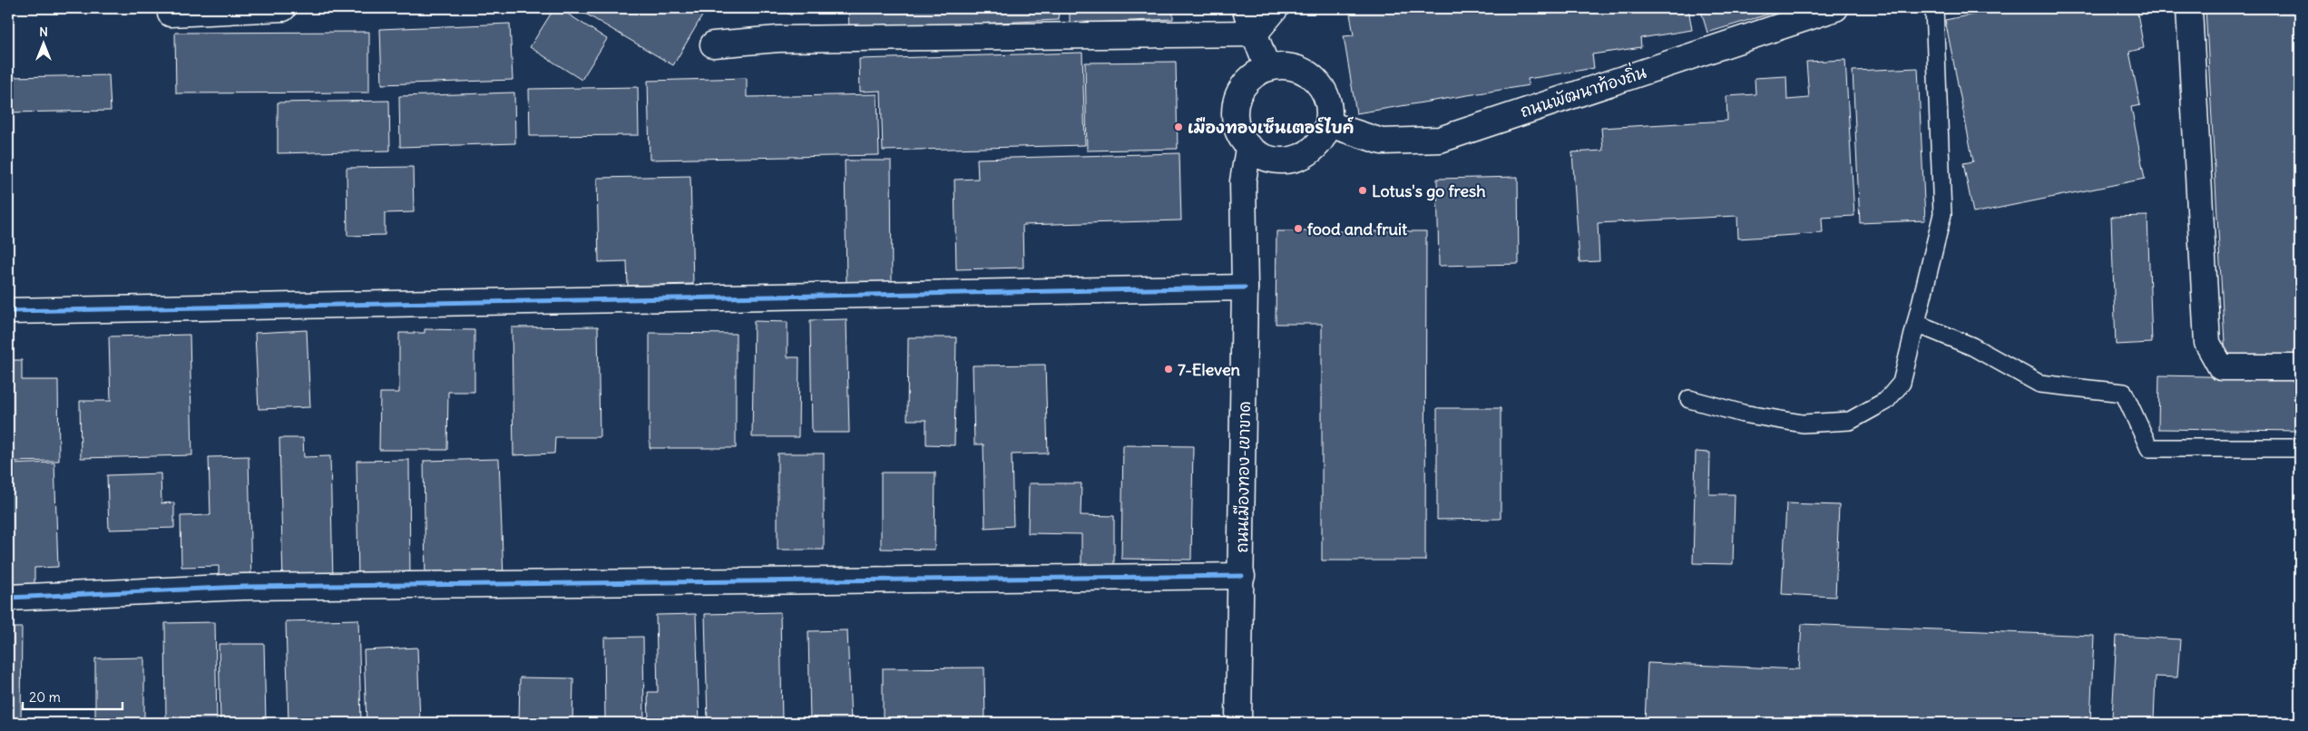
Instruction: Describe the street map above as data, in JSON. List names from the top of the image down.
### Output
{
  "streets": {
    "street": ["ถนนพัฒนาท้องถิ่น", "ถนนเมืองทอง-เขาขาด"]
  },
  "crossings": [
    ["ถนนพัฒนาท้องถิ่น", "ถนนเมืองทอง-เขาขาด"]
  ],
  "places": [
    "เมืองทองเซ็นเตอร์ไบค์",
    "Lotus's go fresh",
    "food and fruit",
    "7-Eleven"
  ],
  "scale_bar": "20 m",
  "north": "top"
}
